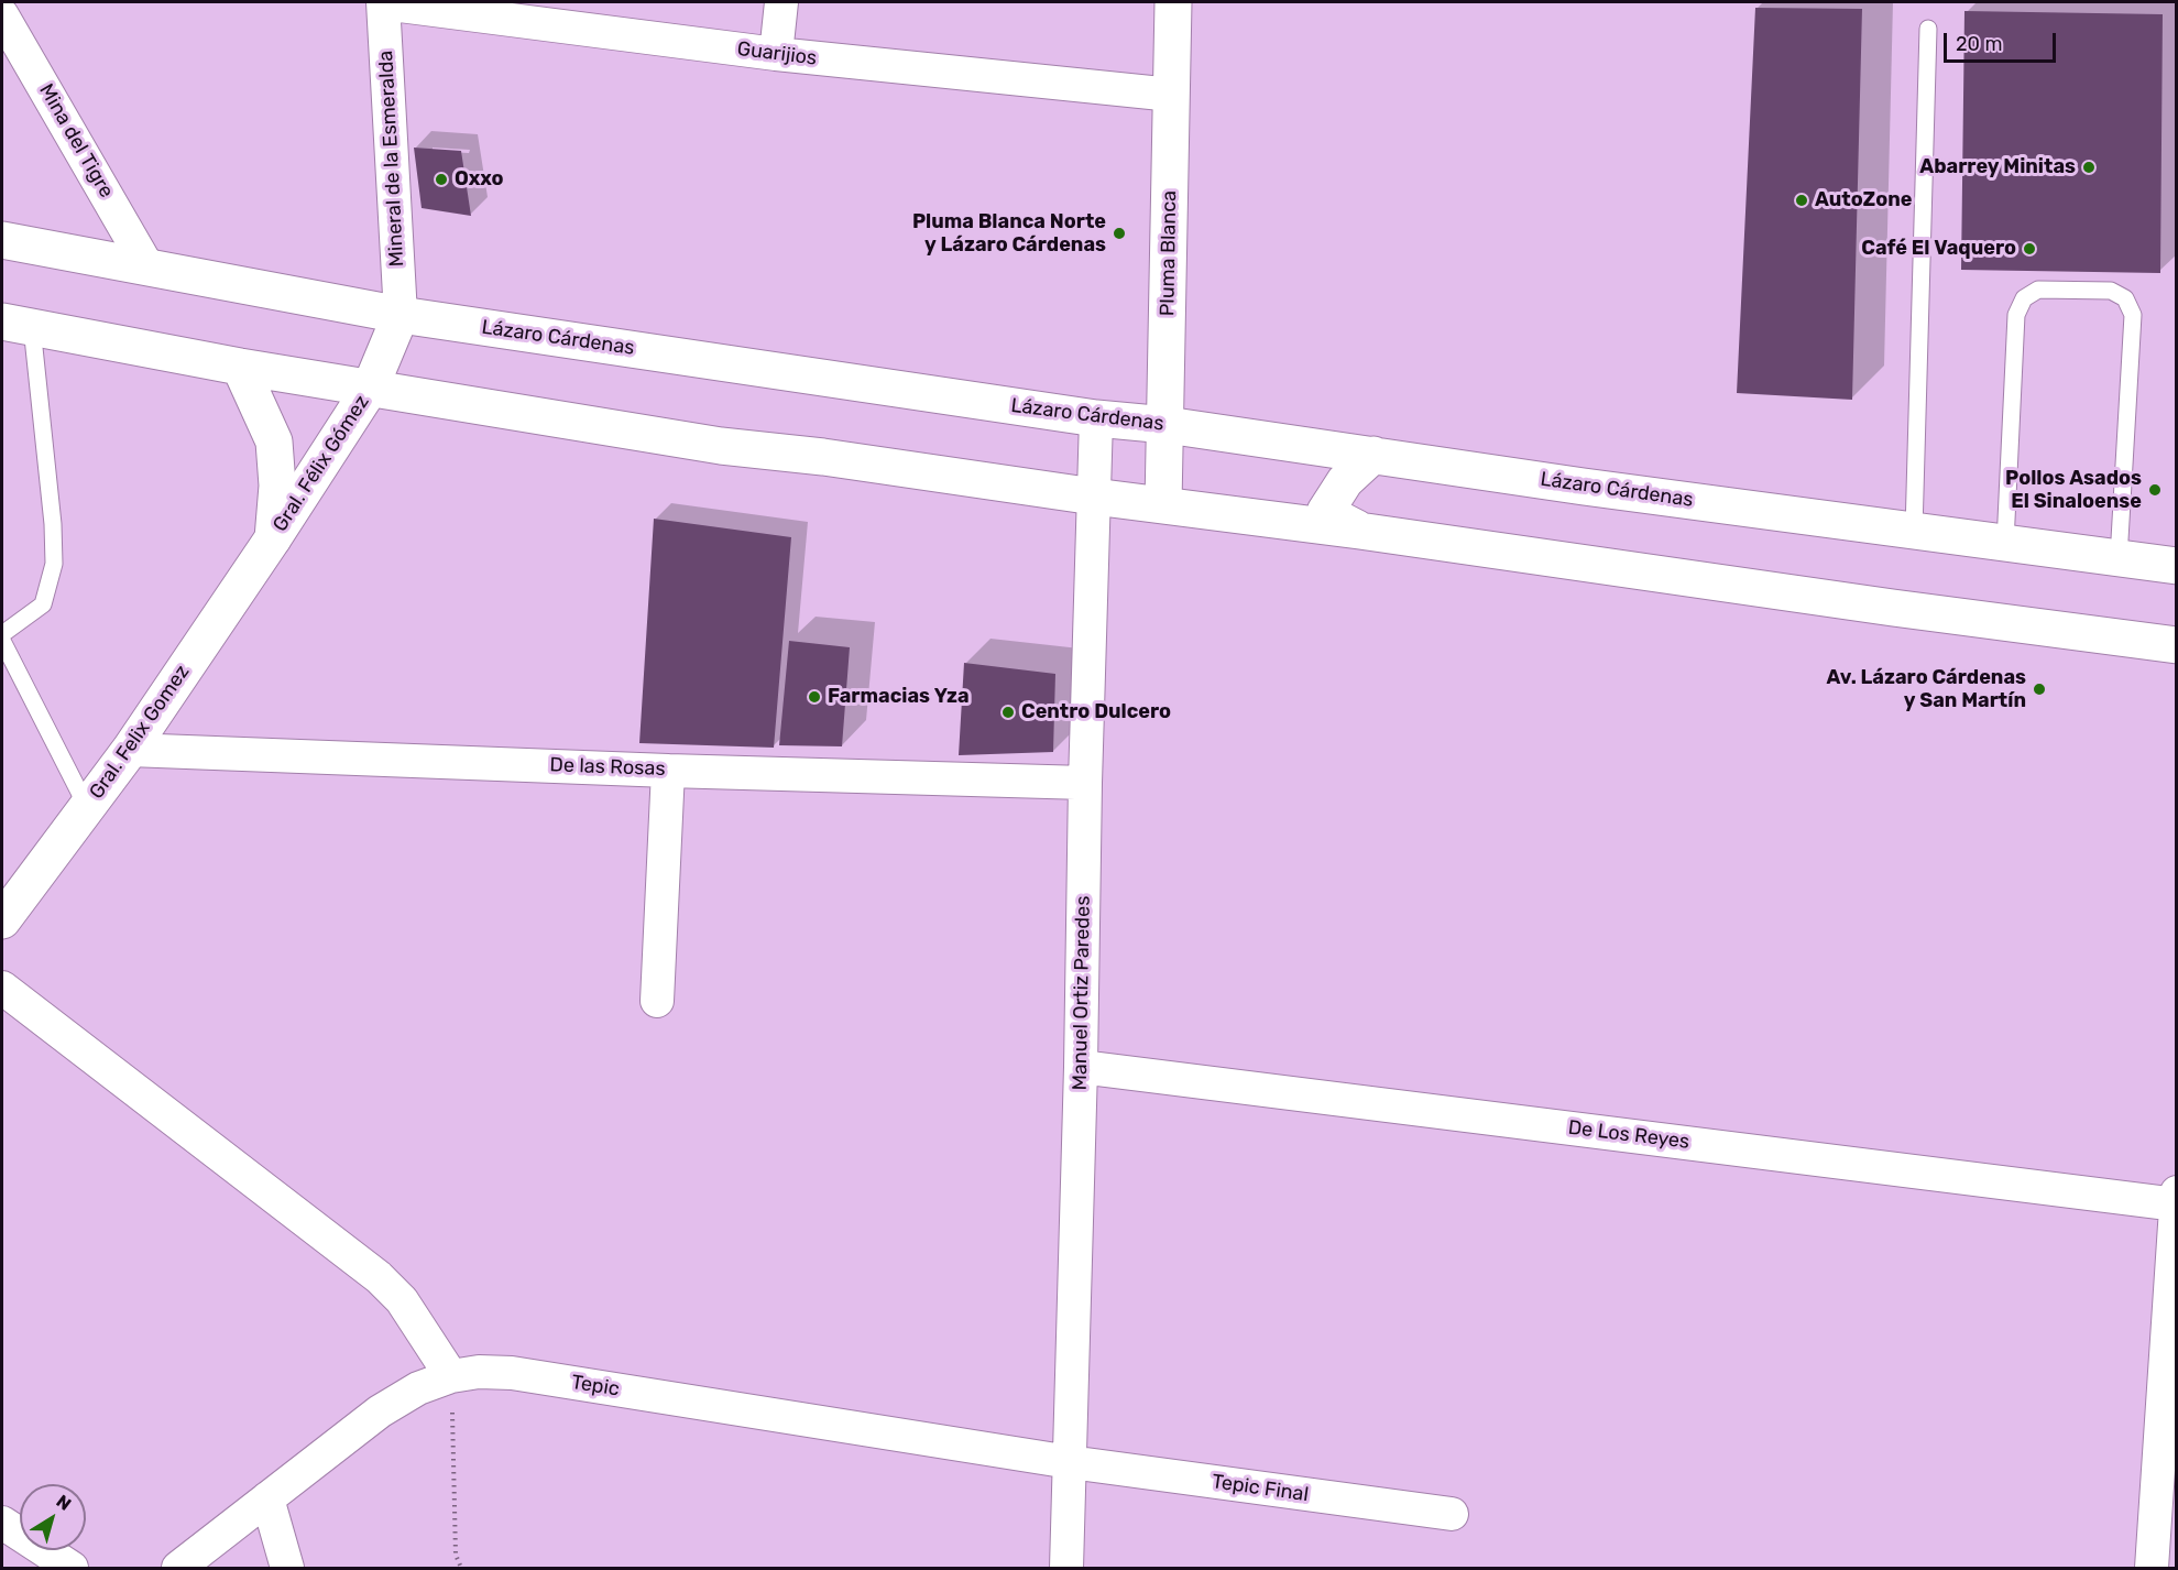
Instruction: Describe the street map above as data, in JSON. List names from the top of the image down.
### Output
{
  "streets": {
    "main road": [
      "Pluma Blanca",
      "Lázaro Cárdenas",
      "Gral. Félix Gómez",
      "Gral. Felix Gomez"
    ],
    "street": [
      "Guarijios",
      "Mina del Tigre",
      "Mineral de la Esmeralda",
      "De las Rosas",
      "Manuel Ortiz Paredes",
      "De Los Reyes",
      "Tepic",
      "Tepic Final"
    ]
  },
  "crossings": [
    ["Guarijios", "Mineral de la Esmeralda"],
    ["Guarijios", "Pluma Blanca"],
    ["Mina del Tigre", "Lázaro Cárdenas"],
    ["Mineral de la Esmeralda", "Lázaro Cárdenas"],
    ["Pluma Blanca", "Lázaro Cárdenas"],
    ["Lázaro Cárdenas", "Manuel Ortiz Paredes"],
    ["Gral. Félix Gómez", "Gral. Felix Gomez"],
    ["Gral. Felix Gomez", "De las Rosas"],
    ["De las Rosas", "Manuel Ortiz Paredes"],
    ["Manuel Ortiz Paredes", "De Los Reyes"],
    ["Manuel Ortiz Paredes", "Tepic"],
    ["Manuel Ortiz Paredes", "Tepic Final"],
    ["Tepic", "Tepic Final"]
  ],
  "places": [
    "Abarrey Minitas",
    "Oxxo",
    "AutoZone",
    "Pluma Blanca Norte y Lázaro Cárdenas",
    "Café El Vaquero",
    "Pollos Asados El Sinaloense",
    "Av. Lázaro Cárdenas y San Martín",
    "Farmacias Yza",
    "Centro Dulcero"
  ],
  "scale_bar": "20 m",
  "north": "top right"
}
